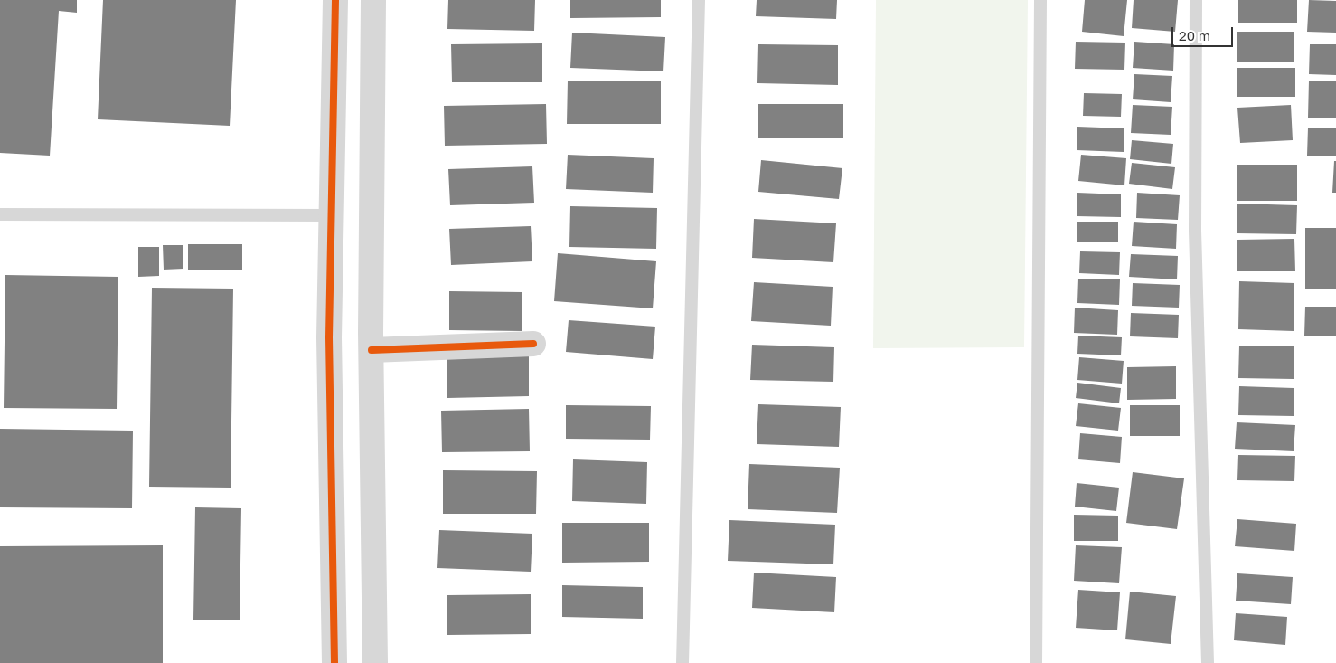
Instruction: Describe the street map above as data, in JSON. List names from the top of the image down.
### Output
{
  "scale_bar": "20 m"
}
